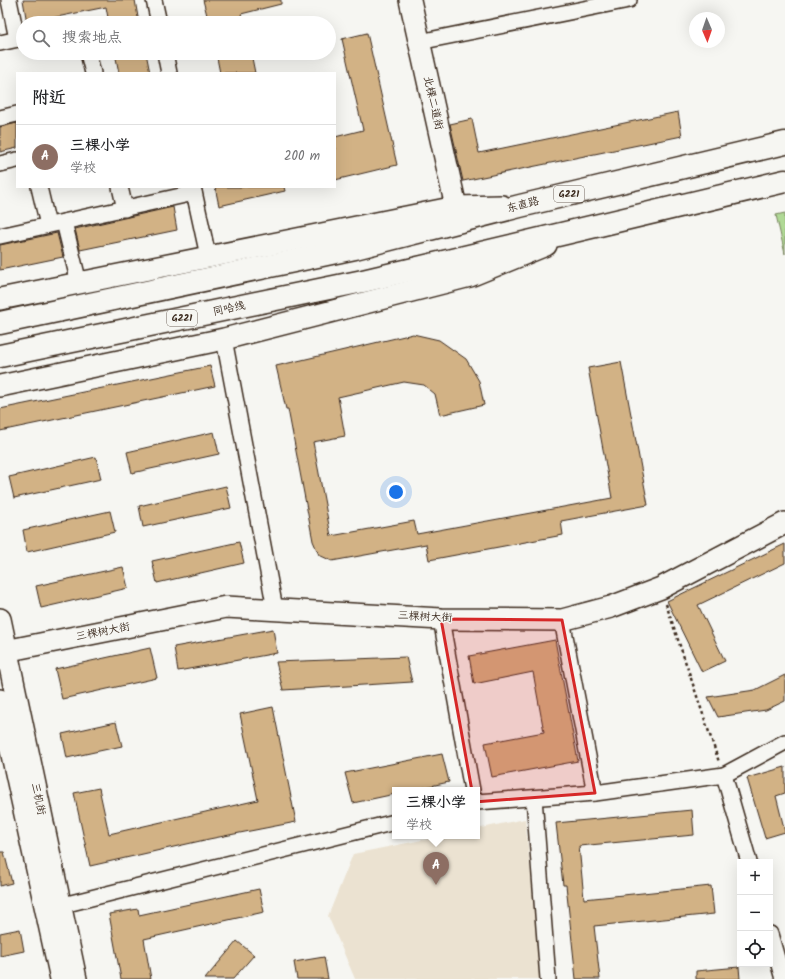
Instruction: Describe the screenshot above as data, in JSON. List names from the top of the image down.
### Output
{
  "streets": {
    "highway": ["G221", "东直路", "同哈线"],
    "main road": ["北棵二道街", "三棵树大街", "三机街"]
  },
  "crossings": [
    ["G221", "同哈线"],
    ["三棵树大街", "三机街"]
  ],
  "north": "bottom",
  "page": {
    "search": "搜索地点",
    "heading": "附近",
    "list": [
      {
        "mark": "A",
        "name": "三棵小学",
        "note": "学校",
        "value": "200 m"
      }
    ],
    "popup": ["三棵小学", "学校"],
    "pins": "A",
    "map_buttons": ["+", "−"]
  }
}
